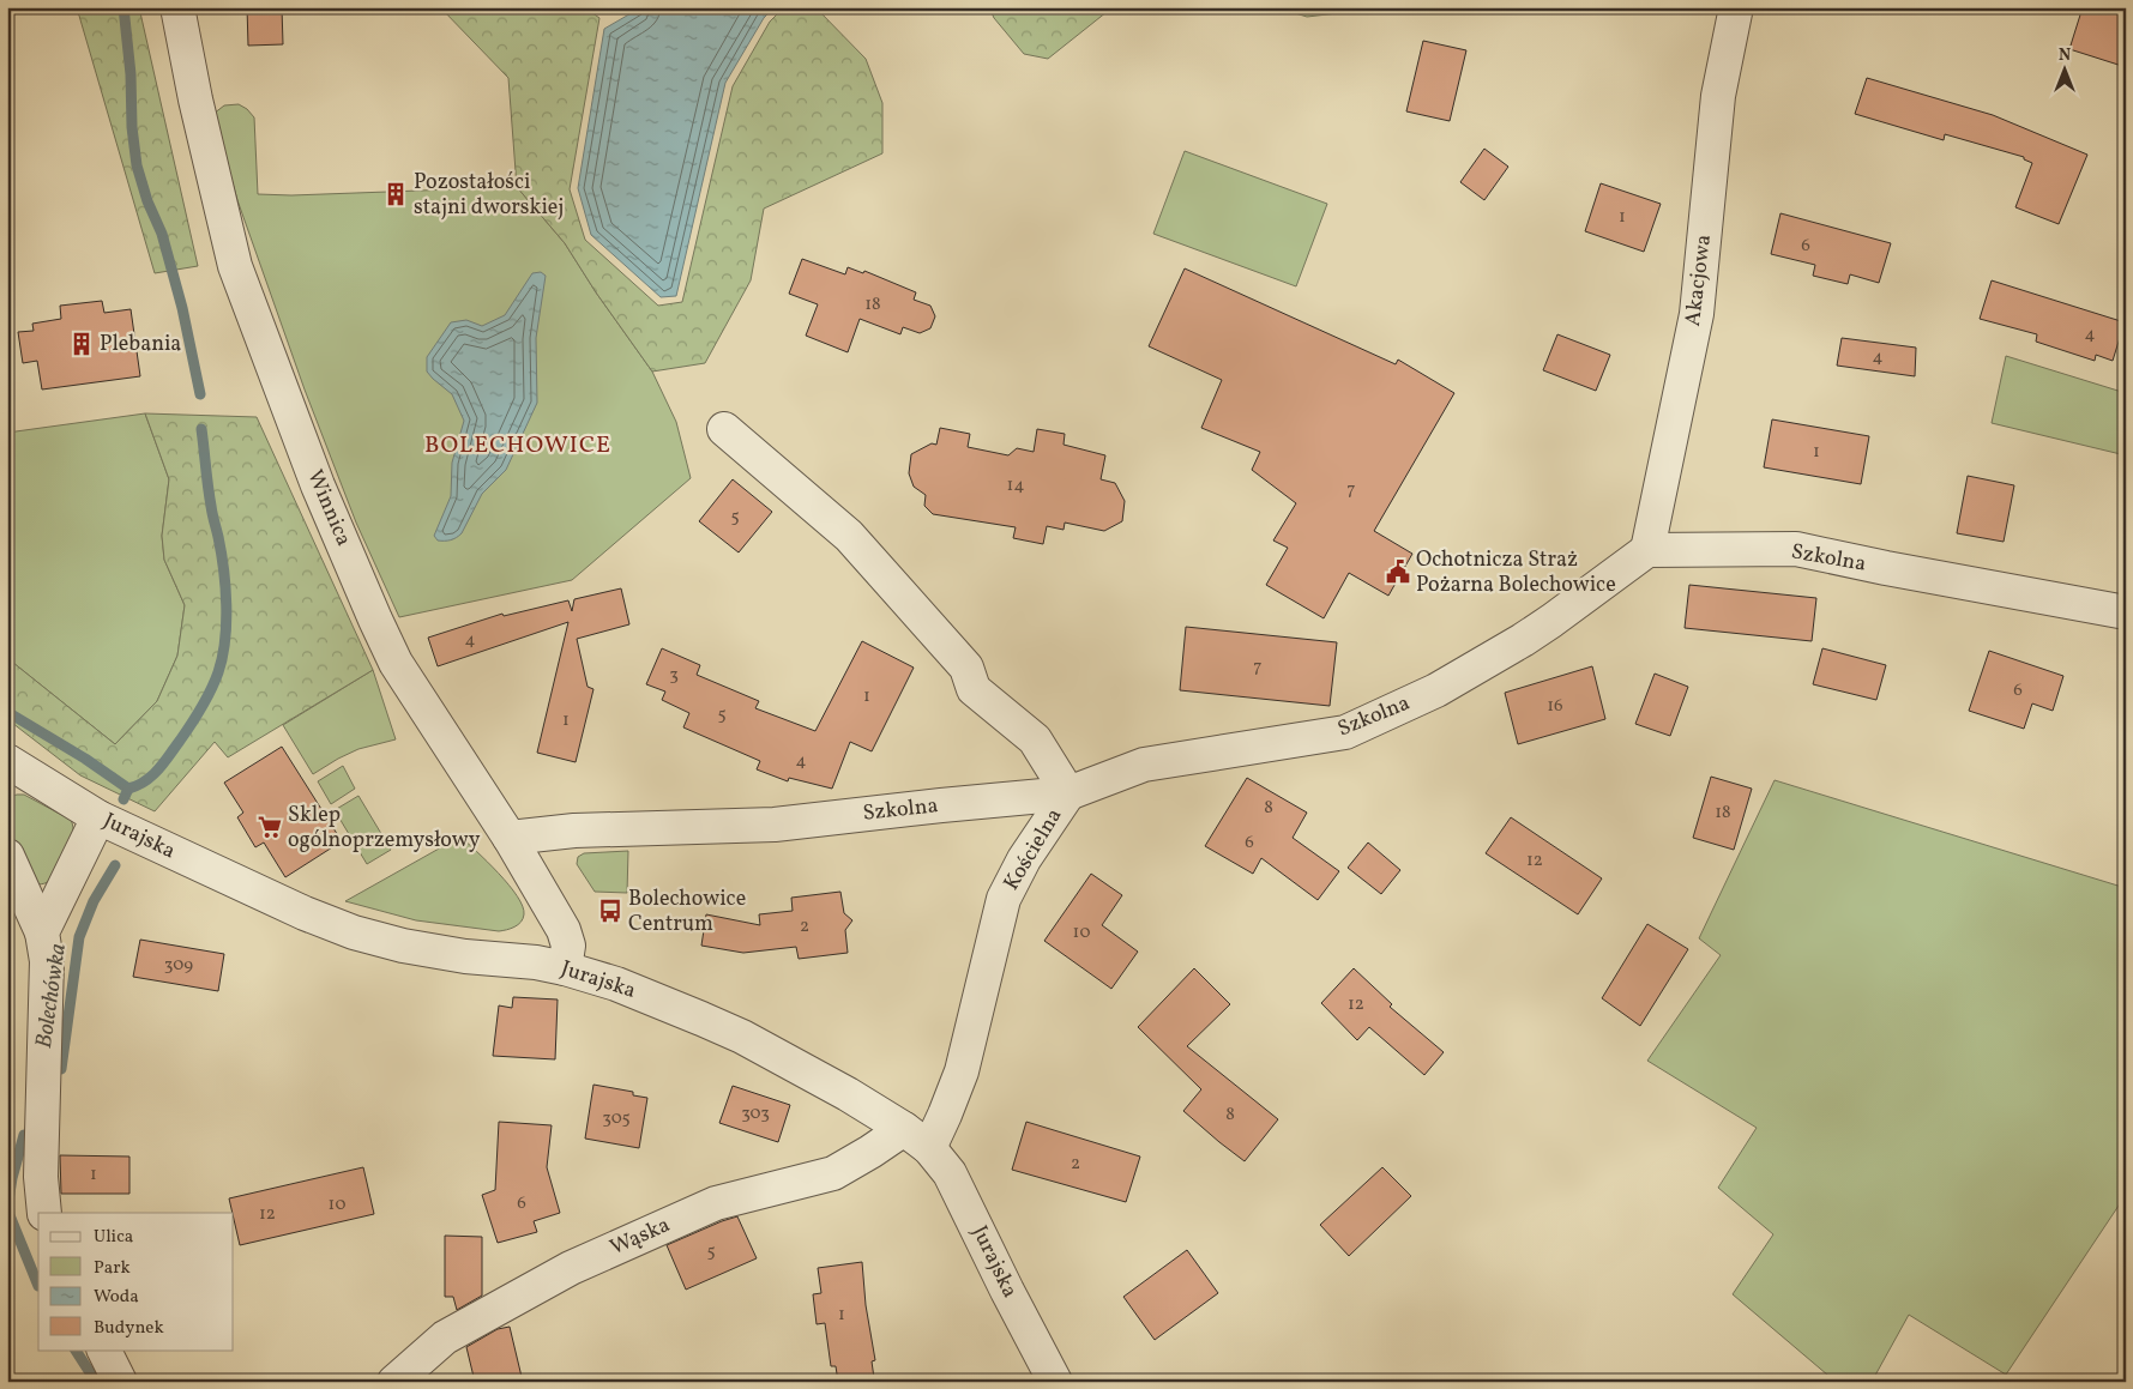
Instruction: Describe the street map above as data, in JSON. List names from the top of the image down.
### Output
{
  "streets": {
    "street": [
      "Akacjowa",
      "Winnica",
      "Szkolna",
      "Jurajska",
      "Kościelna",
      "Wąska"
    ]
  },
  "crossings": [
    ["Akacjowa", "Szkolna"],
    ["Winnica", "Szkolna"],
    ["Winnica", "Jurajska"],
    ["Szkolna", "Kościelna"],
    ["Jurajska", "Kościelna"],
    ["Jurajska", "Wąska"],
    ["Kościelna", "Wąska"]
  ],
  "districts": ["BOLECHOWICE"],
  "water": ["Bolechówka"],
  "places": {
    "building": ["Pozostałości stajni dworskiej", "Plebania"],
    "public building": ["Ochotnicza Straż Pożarna Bolechowice"],
    "supermarket": ["Sklep ogólnoprzemysłowy"],
    "bus stop": ["Bolechowice Centrum"]
  },
  "house_numbers": [
    "1",
    "6",
    "18",
    "4",
    "4",
    "1",
    "14",
    "7",
    "5",
    "4",
    "7",
    "3",
    "6",
    "1",
    "16",
    "5",
    "1",
    "4",
    "8",
    "18",
    "6",
    "12",
    "2",
    "10",
    "309",
    "12",
    "303",
    "8",
    "305",
    "2",
    "1",
    "6",
    "10",
    "12",
    "5",
    "1"
  ],
  "legend": [
    "Ulica",
    "Park",
    "Woda",
    "Budynek"
  ],
  "north": "top"
}
